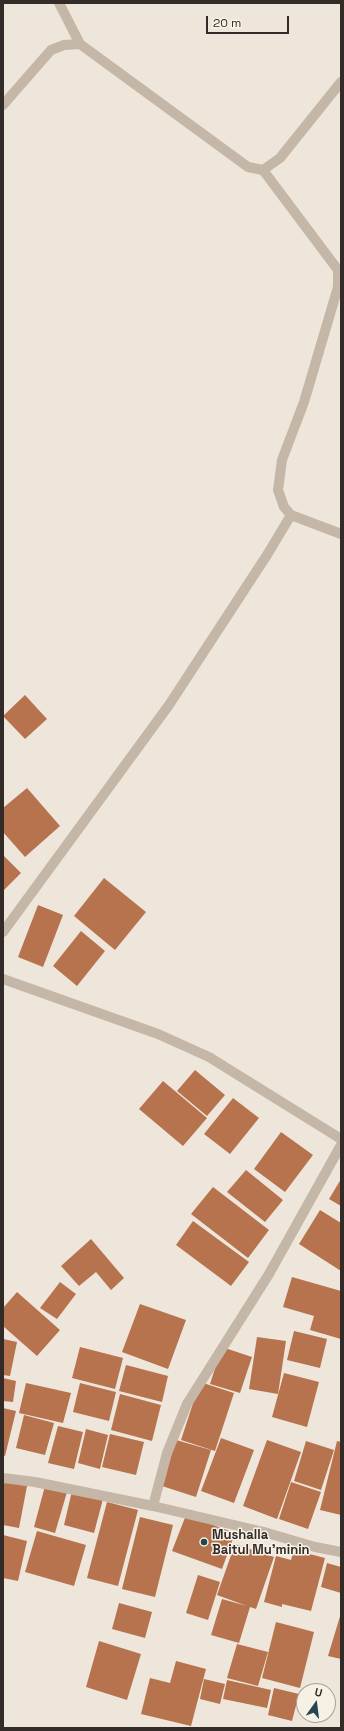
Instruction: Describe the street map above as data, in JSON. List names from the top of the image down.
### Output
{
  "places": ["Mushalla Baitul Mu'minin"],
  "scale_bar": "20 m",
  "north": "top"
}
